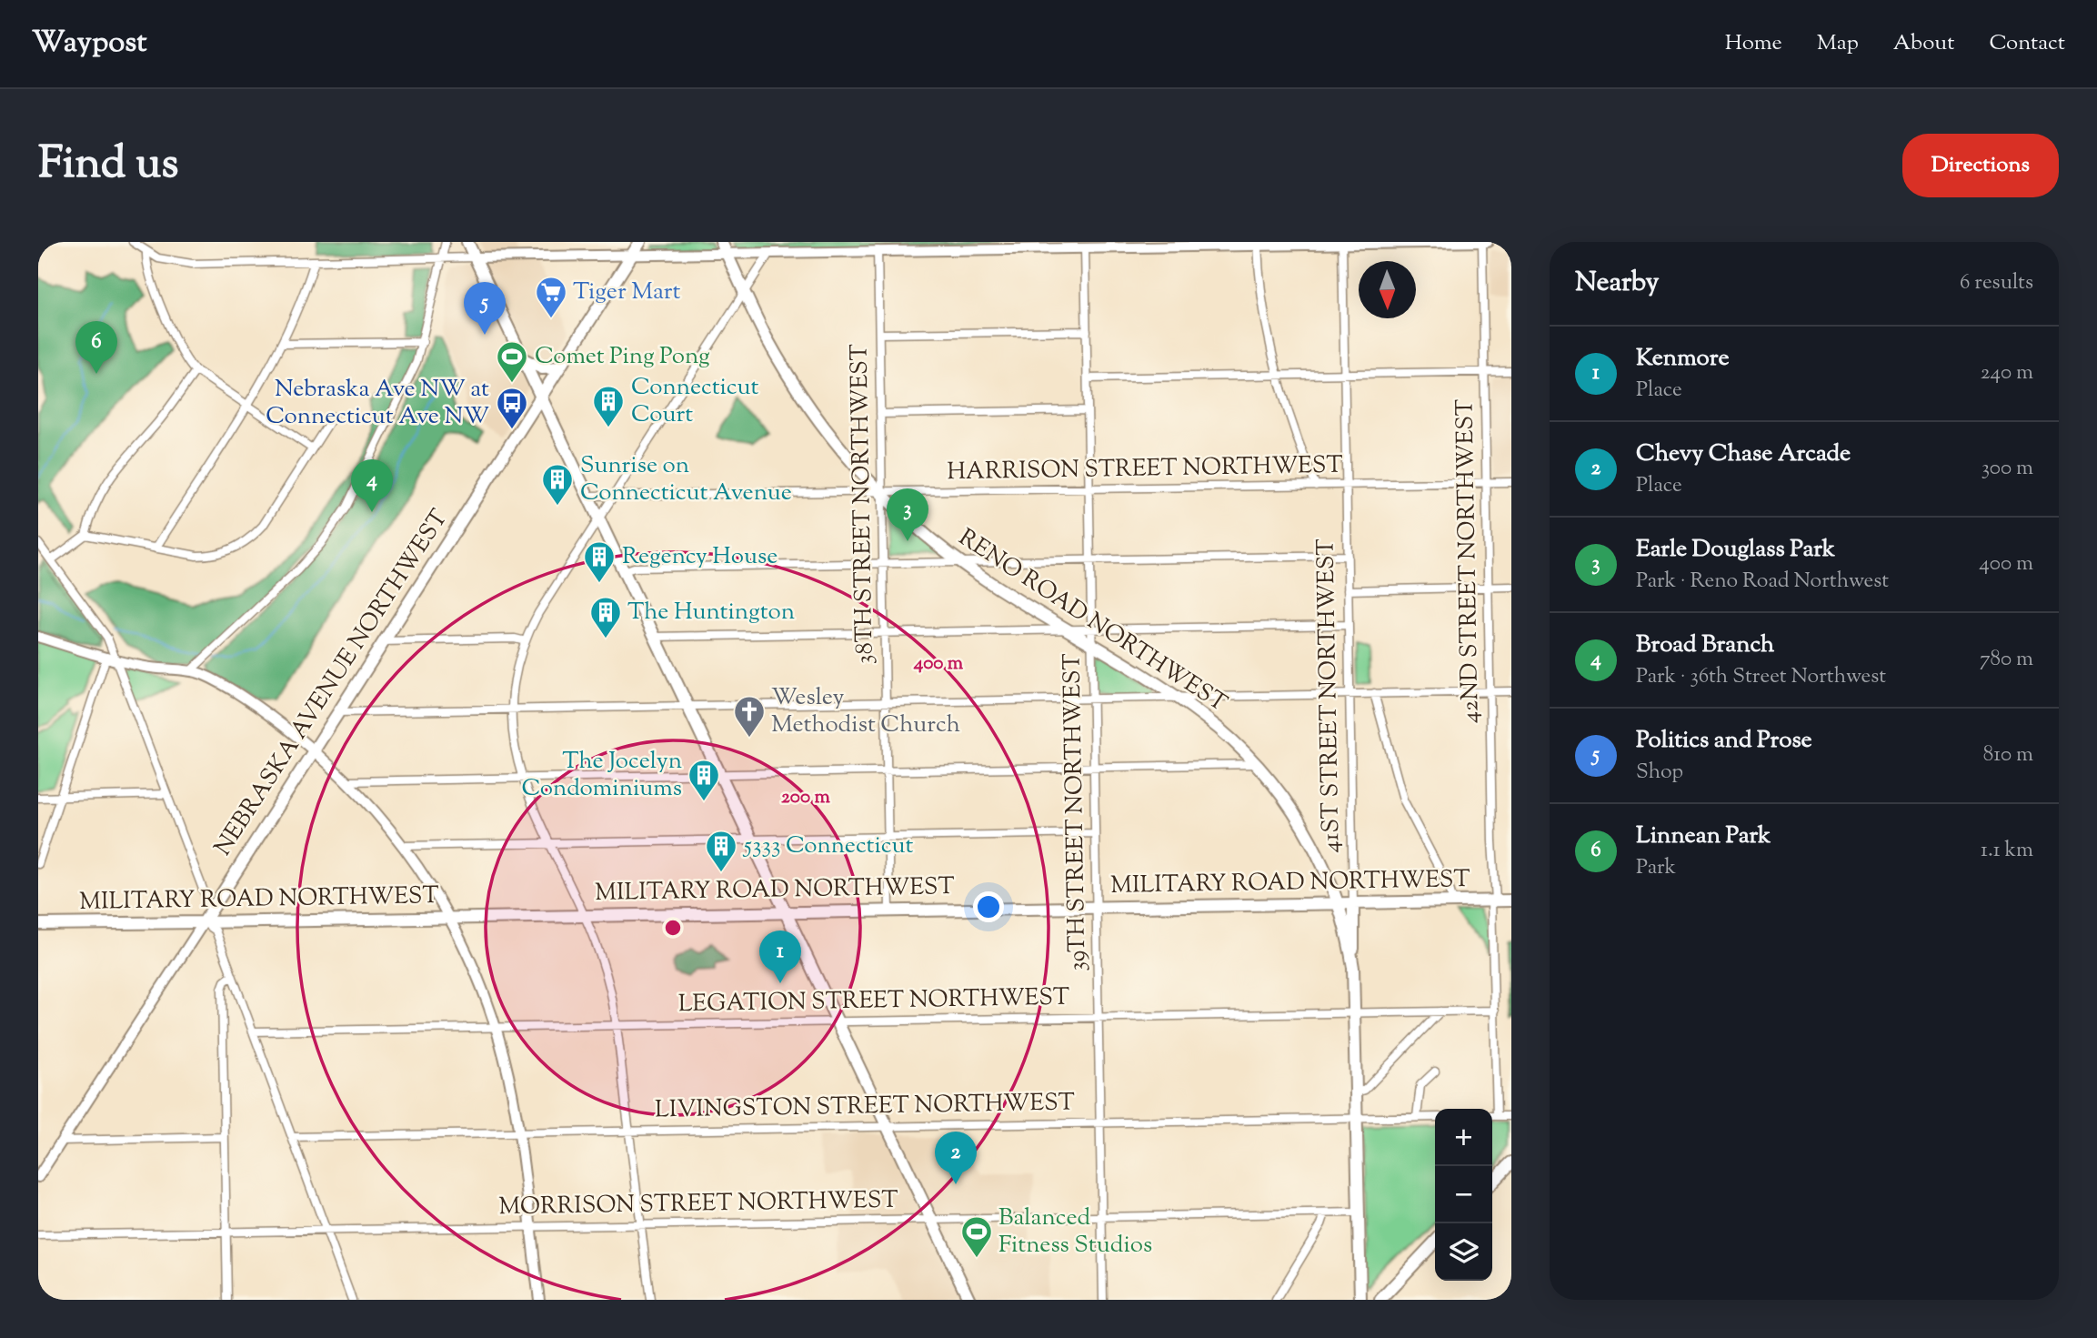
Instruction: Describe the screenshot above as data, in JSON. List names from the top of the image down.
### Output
{
  "streets": {
    "main road": [
      "RENO ROAD NORTHWEST",
      "NEBRASKA AVENUE NORTHWEST",
      "41ST STREET NORTHWEST",
      "MILITARY ROAD NORTHWEST"
    ],
    "street": [
      "HARRISON STREET NORTHWEST",
      "38TH STREET NORTHWEST",
      "42ND STREET NORTHWEST",
      "39TH STREET NORTHWEST",
      "LEGATION STREET NORTHWEST",
      "LIVINGSTON STREET NORTHWEST",
      "MORRISON STREET NORTHWEST"
    ]
  },
  "crossings": [
    ["HARRISON STREET NORTHWEST", "38TH STREET NORTHWEST"],
    ["HARRISON STREET NORTHWEST", "42ND STREET NORTHWEST"],
    ["HARRISON STREET NORTHWEST", "RENO ROAD NORTHWEST"],
    ["HARRISON STREET NORTHWEST", "41ST STREET NORTHWEST"],
    ["HARRISON STREET NORTHWEST", "39TH STREET NORTHWEST"],
    ["38TH STREET NORTHWEST", "RENO ROAD NORTHWEST"],
    ["38TH STREET NORTHWEST", "MILITARY ROAD NORTHWEST"],
    ["42ND STREET NORTHWEST", "MILITARY ROAD NORTHWEST"],
    ["42ND STREET NORTHWEST", "LEGATION STREET NORTHWEST"],
    ["RENO ROAD NORTHWEST", "41ST STREET NORTHWEST"],
    ["RENO ROAD NORTHWEST", "39TH STREET NORTHWEST"],
    ["RENO ROAD NORTHWEST", "MILITARY ROAD NORTHWEST"],
    ["NEBRASKA AVENUE NORTHWEST", "MILITARY ROAD NORTHWEST"],
    ["41ST STREET NORTHWEST", "MILITARY ROAD NORTHWEST"],
    ["41ST STREET NORTHWEST", "LEGATION STREET NORTHWEST"],
    ["41ST STREET NORTHWEST", "LIVINGSTON STREET NORTHWEST"],
    ["41ST STREET NORTHWEST", "MORRISON STREET NORTHWEST"],
    ["39TH STREET NORTHWEST", "MILITARY ROAD NORTHWEST"],
    ["39TH STREET NORTHWEST", "LEGATION STREET NORTHWEST"],
    ["39TH STREET NORTHWEST", "LIVINGSTON STREET NORTHWEST"],
    ["39TH STREET NORTHWEST", "MORRISON STREET NORTHWEST"]
  ],
  "places": {
    "supermarket": ["Tiger Mart"],
    "sports": ["Comet Ping Pong", "Balanced Fitness Studios"],
    "building": [
      "Connecticut Court",
      "Sunrise on Connecticut Avenue",
      "Regency House",
      "The Huntington",
      "The Jocelyn Condominiums",
      "5333 Connecticut"
    ],
    "bus stop": ["Nebraska Ave NW at Connecticut Ave NW"],
    "church": ["Wesley Methodist Church"]
  },
  "north": "bottom",
  "page": {
    "header": "Waypost",
    "nav": [
      "Home",
      "Map",
      "About",
      "Contact"
    ],
    "title": "Find us",
    "buttons": "Directions",
    "heading": ["Nearby", "6 results"],
    "pins": [
      "5",
      "6",
      "4",
      "3",
      "1",
      "2"
    ],
    "list": [
      {
        "mark": "1",
        "name": "Kenmore",
        "note": "Place",
        "value": "240 m"
      },
      {
        "mark": "2",
        "name": "Chevy Chase Arcade",
        "note": "Place",
        "value": "300 m"
      },
      {
        "mark": "3",
        "name": "Earle Douglass Park",
        "note": "Park · Reno Road Northwest",
        "value": "400 m"
      },
      {
        "mark": "4",
        "name": "Broad Branch",
        "note": "Park · 36th Street Northwest",
        "value": "780 m"
      },
      {
        "mark": "5",
        "name": "Politics and Prose",
        "note": "Shop",
        "value": "810 m"
      },
      {
        "mark": "6",
        "name": "Linnean Park",
        "note": "Park",
        "value": "1.1 km"
      }
    ],
    "map_buttons": ["+", "−"]
  },
  "rings": ["400 m", "200 m"]
}
